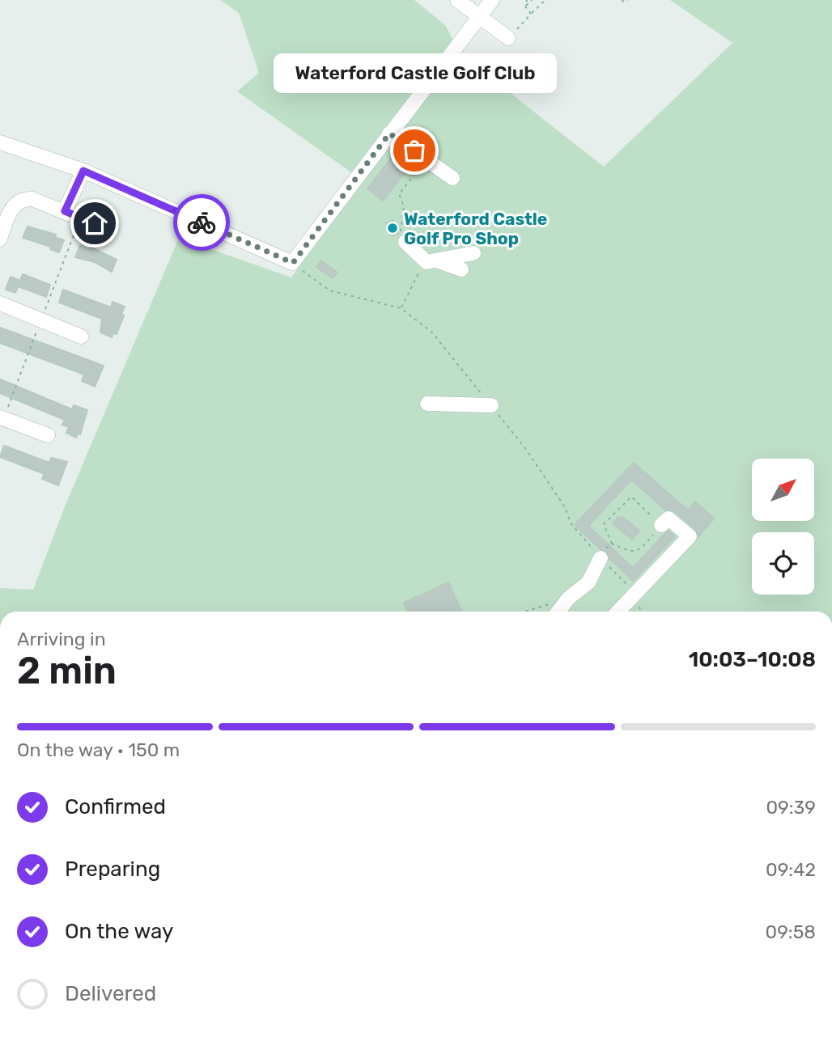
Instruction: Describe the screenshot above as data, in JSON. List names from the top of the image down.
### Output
{
  "places": ["Waterford Castle Golf Club", "Waterford Castle Golf Pro Shop"],
  "north": "top right",
  "page": {
    "bubble": "Waterford Castle Golf Club",
    "heading": ["2 min", "Arriving in", "10:03–10:08"],
    "bar": "On the way · 150 m",
    "list": [
      ["Confirmed", "09:39"],
      ["Preparing", "09:42"],
      ["On the way", "09:58"],
      "Delivered"
    ]
  }
}
